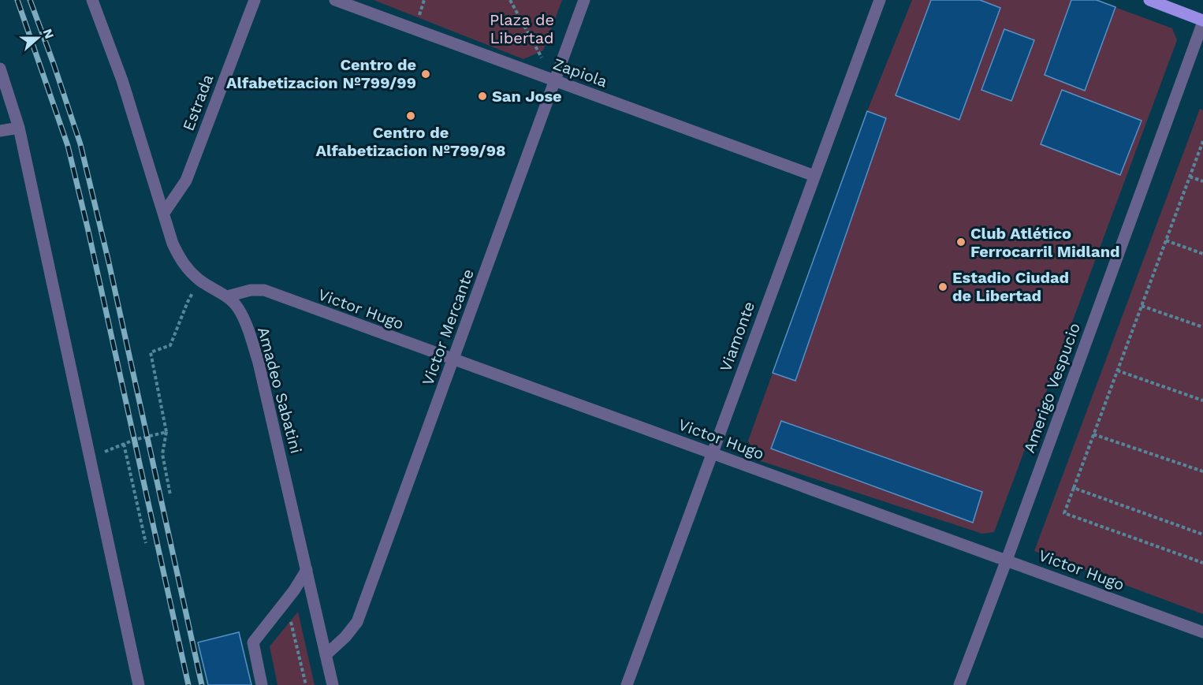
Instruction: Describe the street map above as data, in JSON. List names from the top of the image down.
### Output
{
  "streets": {
    "street": [
      "Zapiola",
      "Estrada",
      "Victor Hugo",
      "Victor Mercante",
      "Viamonte",
      "Amerigo Vespucio",
      "Amadeo Sabatini"
    ]
  },
  "crossings": [
    ["Zapiola", "Victor Mercante"],
    ["Zapiola", "Viamonte"],
    ["Estrada", "Amadeo Sabatini"],
    ["Victor Hugo", "Victor Mercante"],
    ["Victor Hugo", "Viamonte"],
    ["Victor Hugo", "Amerigo Vespucio"],
    ["Victor Hugo", "Amadeo Sabatini"],
    ["Victor Mercante", "Amadeo Sabatini"]
  ],
  "parks": ["Plaza de Libertad"],
  "places": [
    "Centro de Alfabetizacion Nº799/99",
    "San Jose",
    "Centro de Alfabetizacion Nº799/98",
    "Club Atlético Ferrocarril Midland",
    "Estadio Ciudad de Libertad"
  ],
  "north": "right"
}
